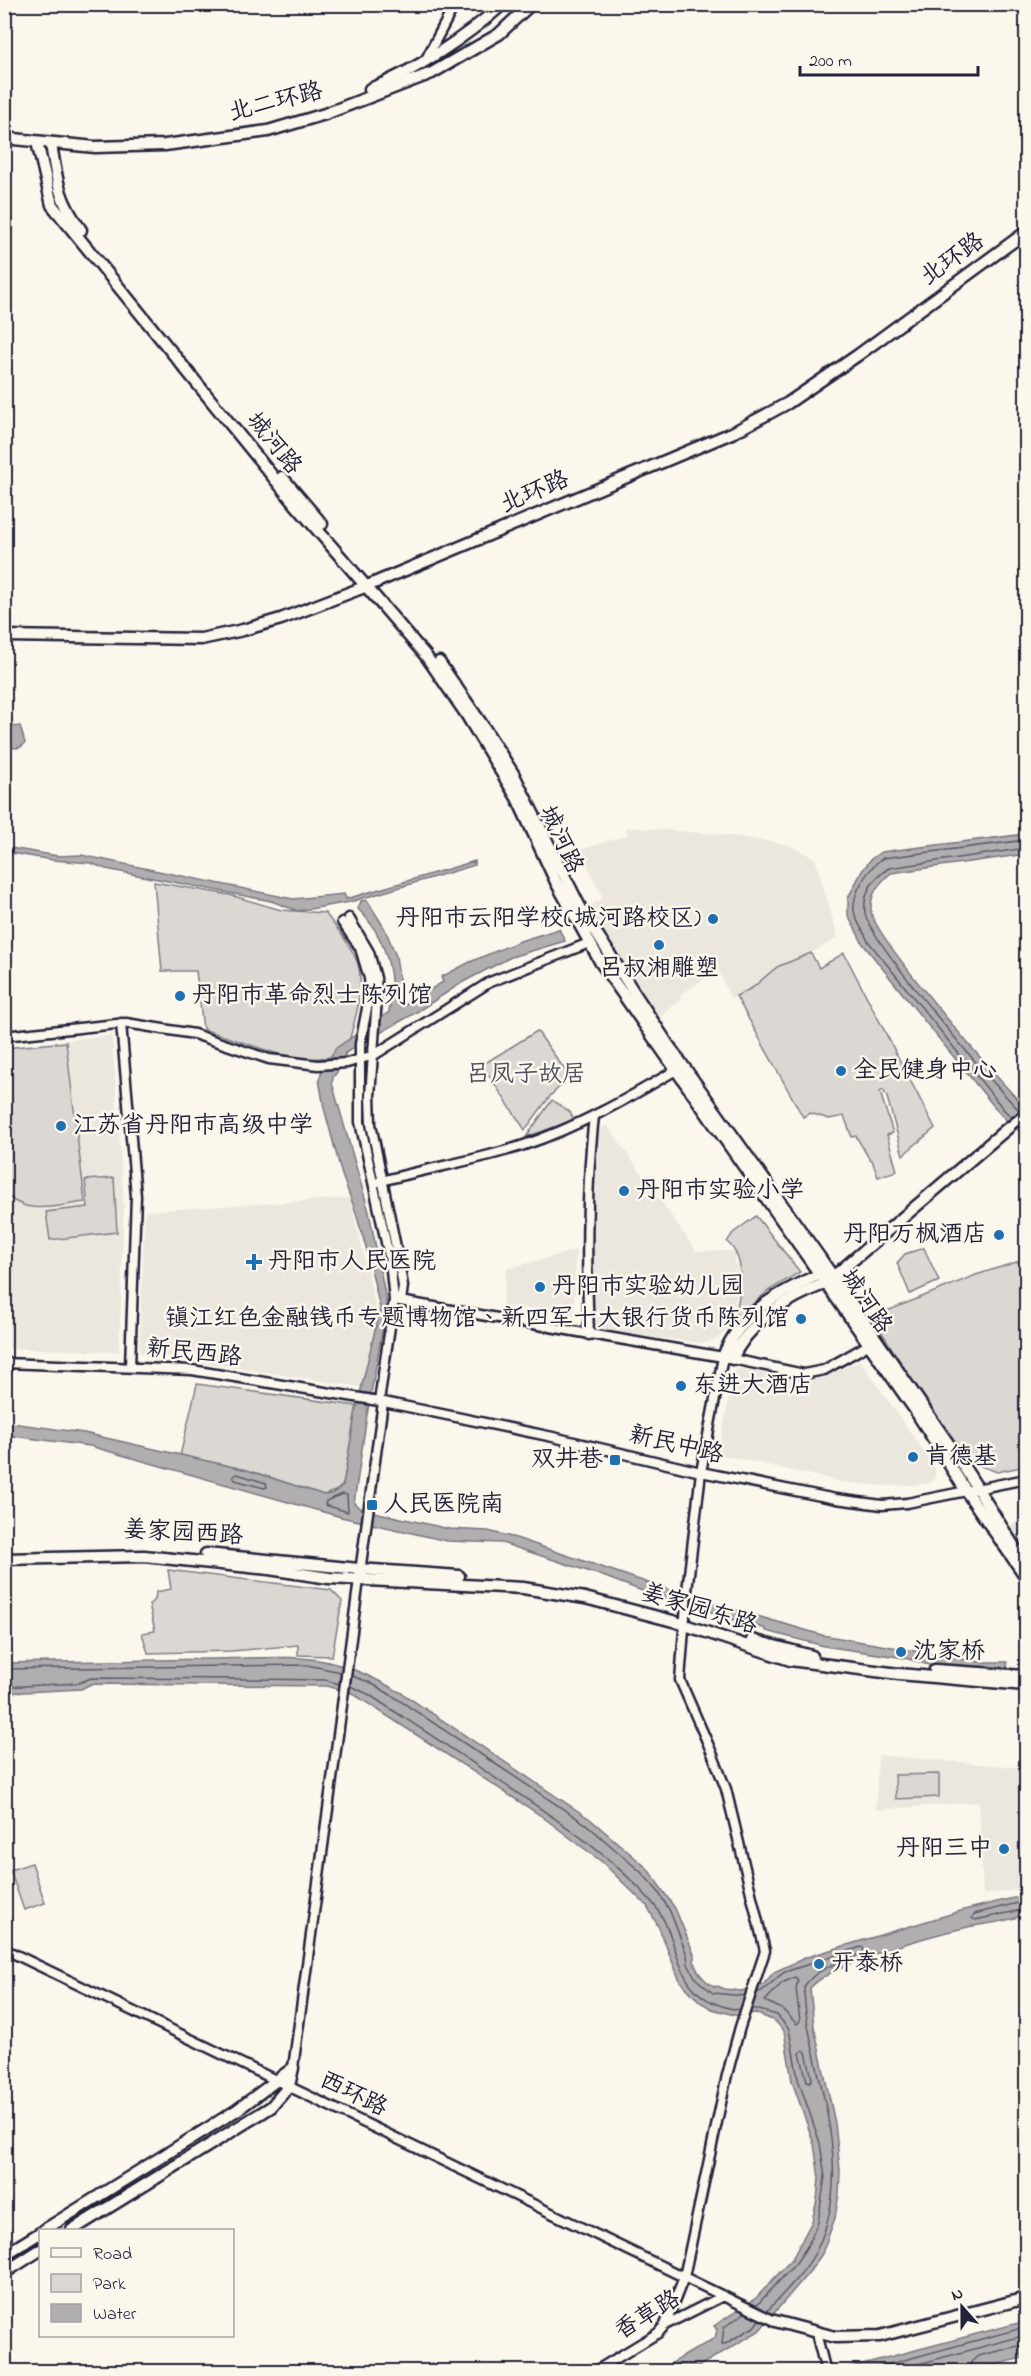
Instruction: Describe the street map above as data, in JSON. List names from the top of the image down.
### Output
{
  "streets": {
    "main road": [
      "北二环路",
      "北环路",
      "城河路",
      "姜家园西路",
      "姜家园东路"
    ],
    "street": [
      "新民西路",
      "新民中路",
      "西环路",
      "香草路"
    ]
  },
  "crossings": [
    ["北二环路", "城河路"],
    ["北环路", "城河路"],
    ["城河路", "新民中路"],
    ["新民西路", "新民中路"],
    ["姜家园西路", "姜家园东路"],
    ["西环路", "香草路"]
  ],
  "parks": ["吕凤子故居"],
  "places": {
    "other": [
      "丹阳市云阳学校(城河路校区)",
      "吕叔湘雕塑",
      "丹阳市革命烈士陈列馆",
      "全民健身中心",
      "江苏省丹阳市高级中学",
      "丹阳市实验小学",
      "丹阳万枫酒店",
      "丹阳市实验幼儿园",
      "镇江红色金融钱币专题博物馆、新四军十大银行货币陈列馆",
      "东进大酒店",
      "肯德基",
      "沈家桥",
      "丹阳三中",
      "开泰桥"
    ],
    "health": ["丹阳市人民医院"],
    "transit": ["双井巷", "人民医院南"]
  },
  "legend": ["Road", "Park", "Water"],
  "scale_bar": "200 m",
  "north": "top"
}
